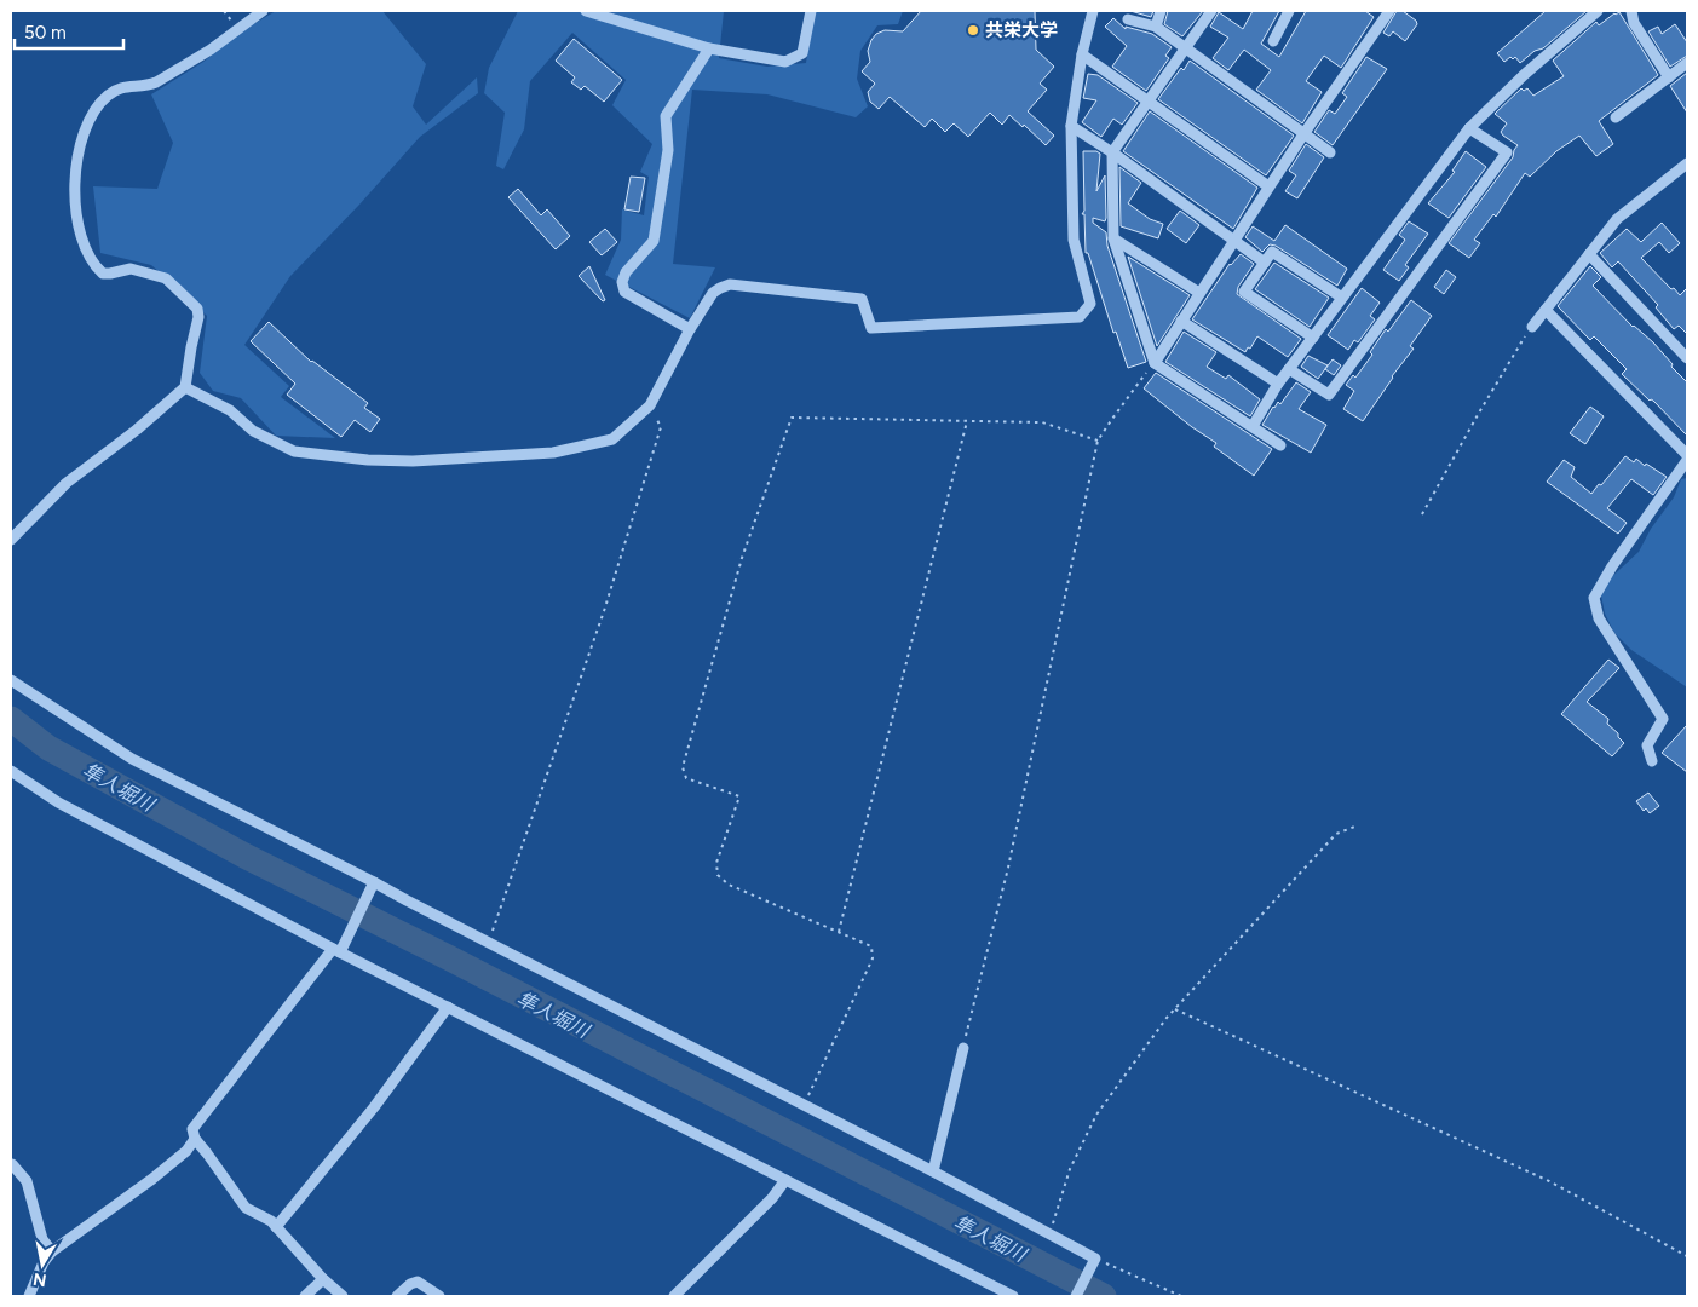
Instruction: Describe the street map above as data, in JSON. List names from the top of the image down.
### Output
{
  "water": ["隼人堀川"],
  "places": ["共栄大学"],
  "scale_bar": "50 m",
  "north": "bottom"
}
